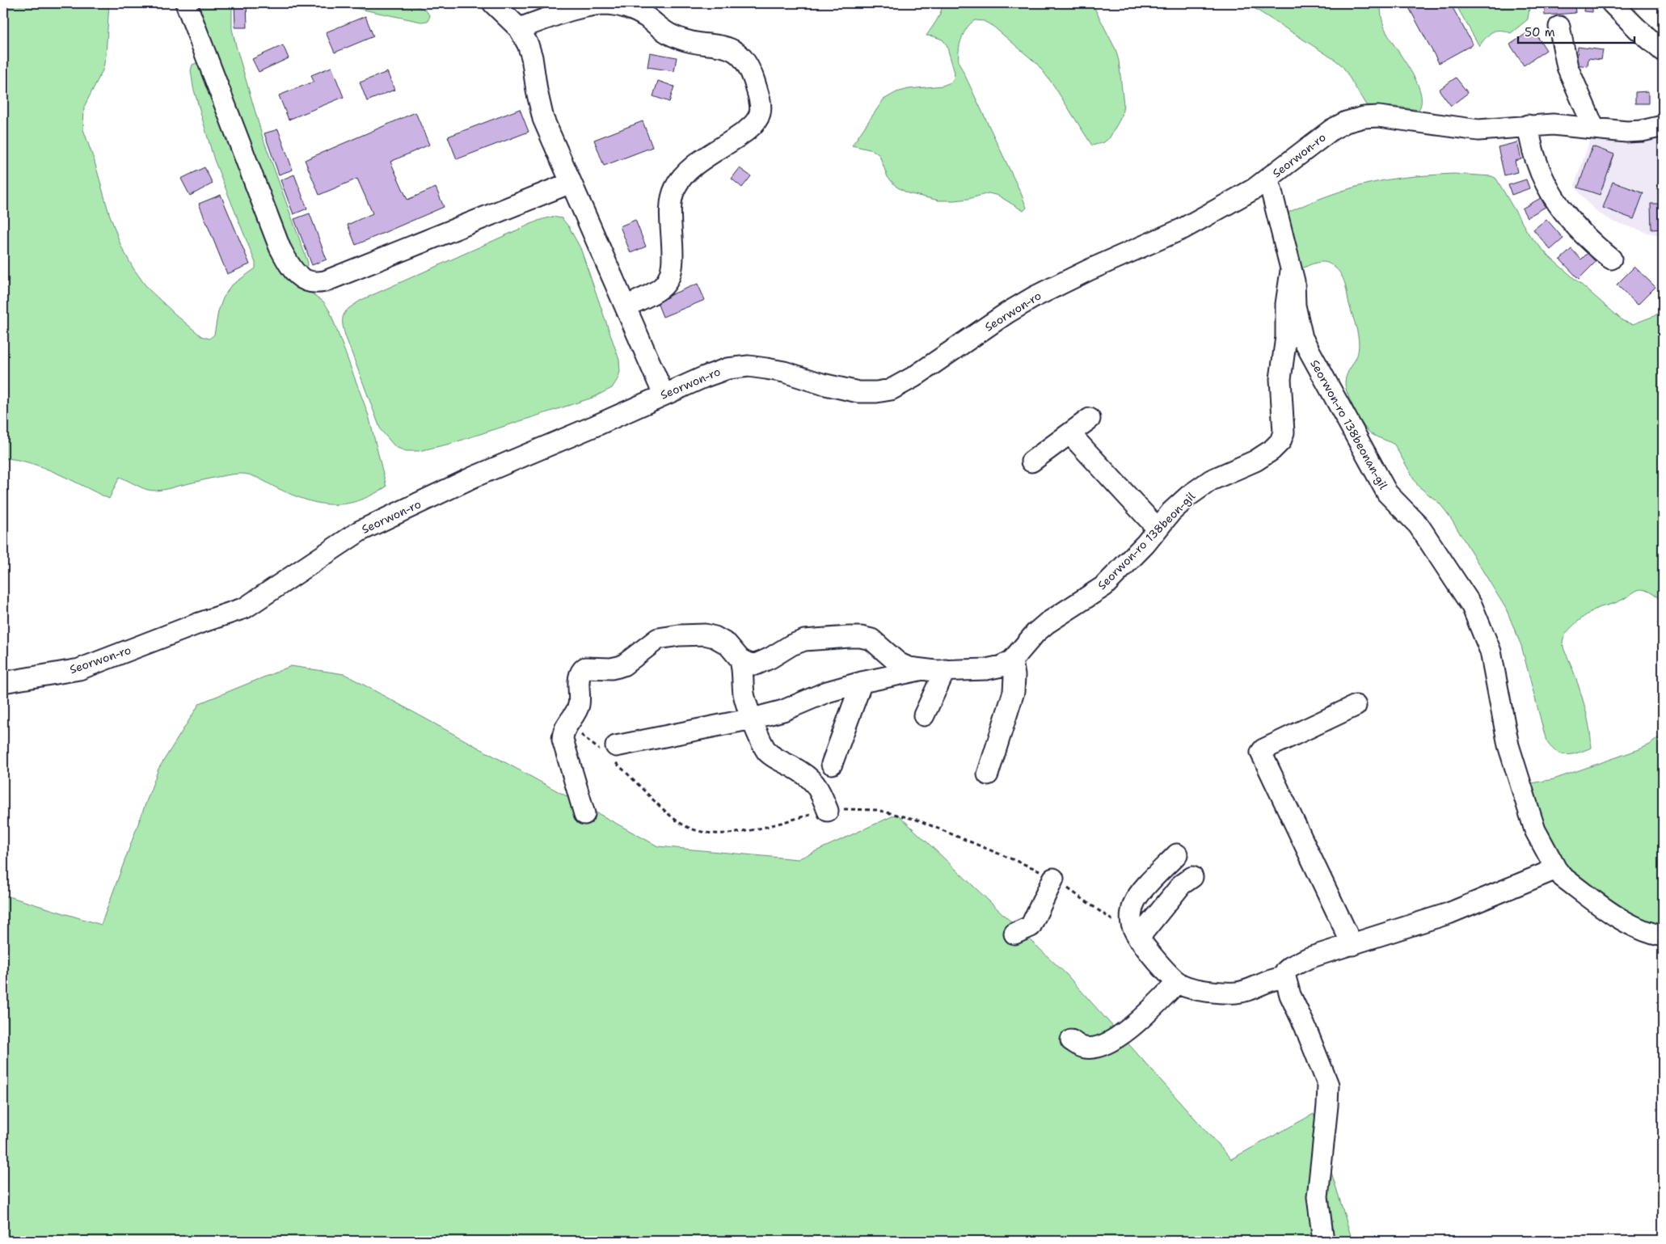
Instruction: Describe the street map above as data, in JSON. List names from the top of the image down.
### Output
{
  "streets": {
    "street": ["Seorwon-ro", "Seorwon-ro 138beonan-gil", "Seorwon-ro 138beon-gil"]
  },
  "crossings": [
    ["Seorwon-ro", "Seorwon-ro 138beonan-gil"],
    ["Seorwon-ro 138beonan-gil", "Seorwon-ro 138beon-gil"]
  ],
  "scale_bar": "50 m"
}
